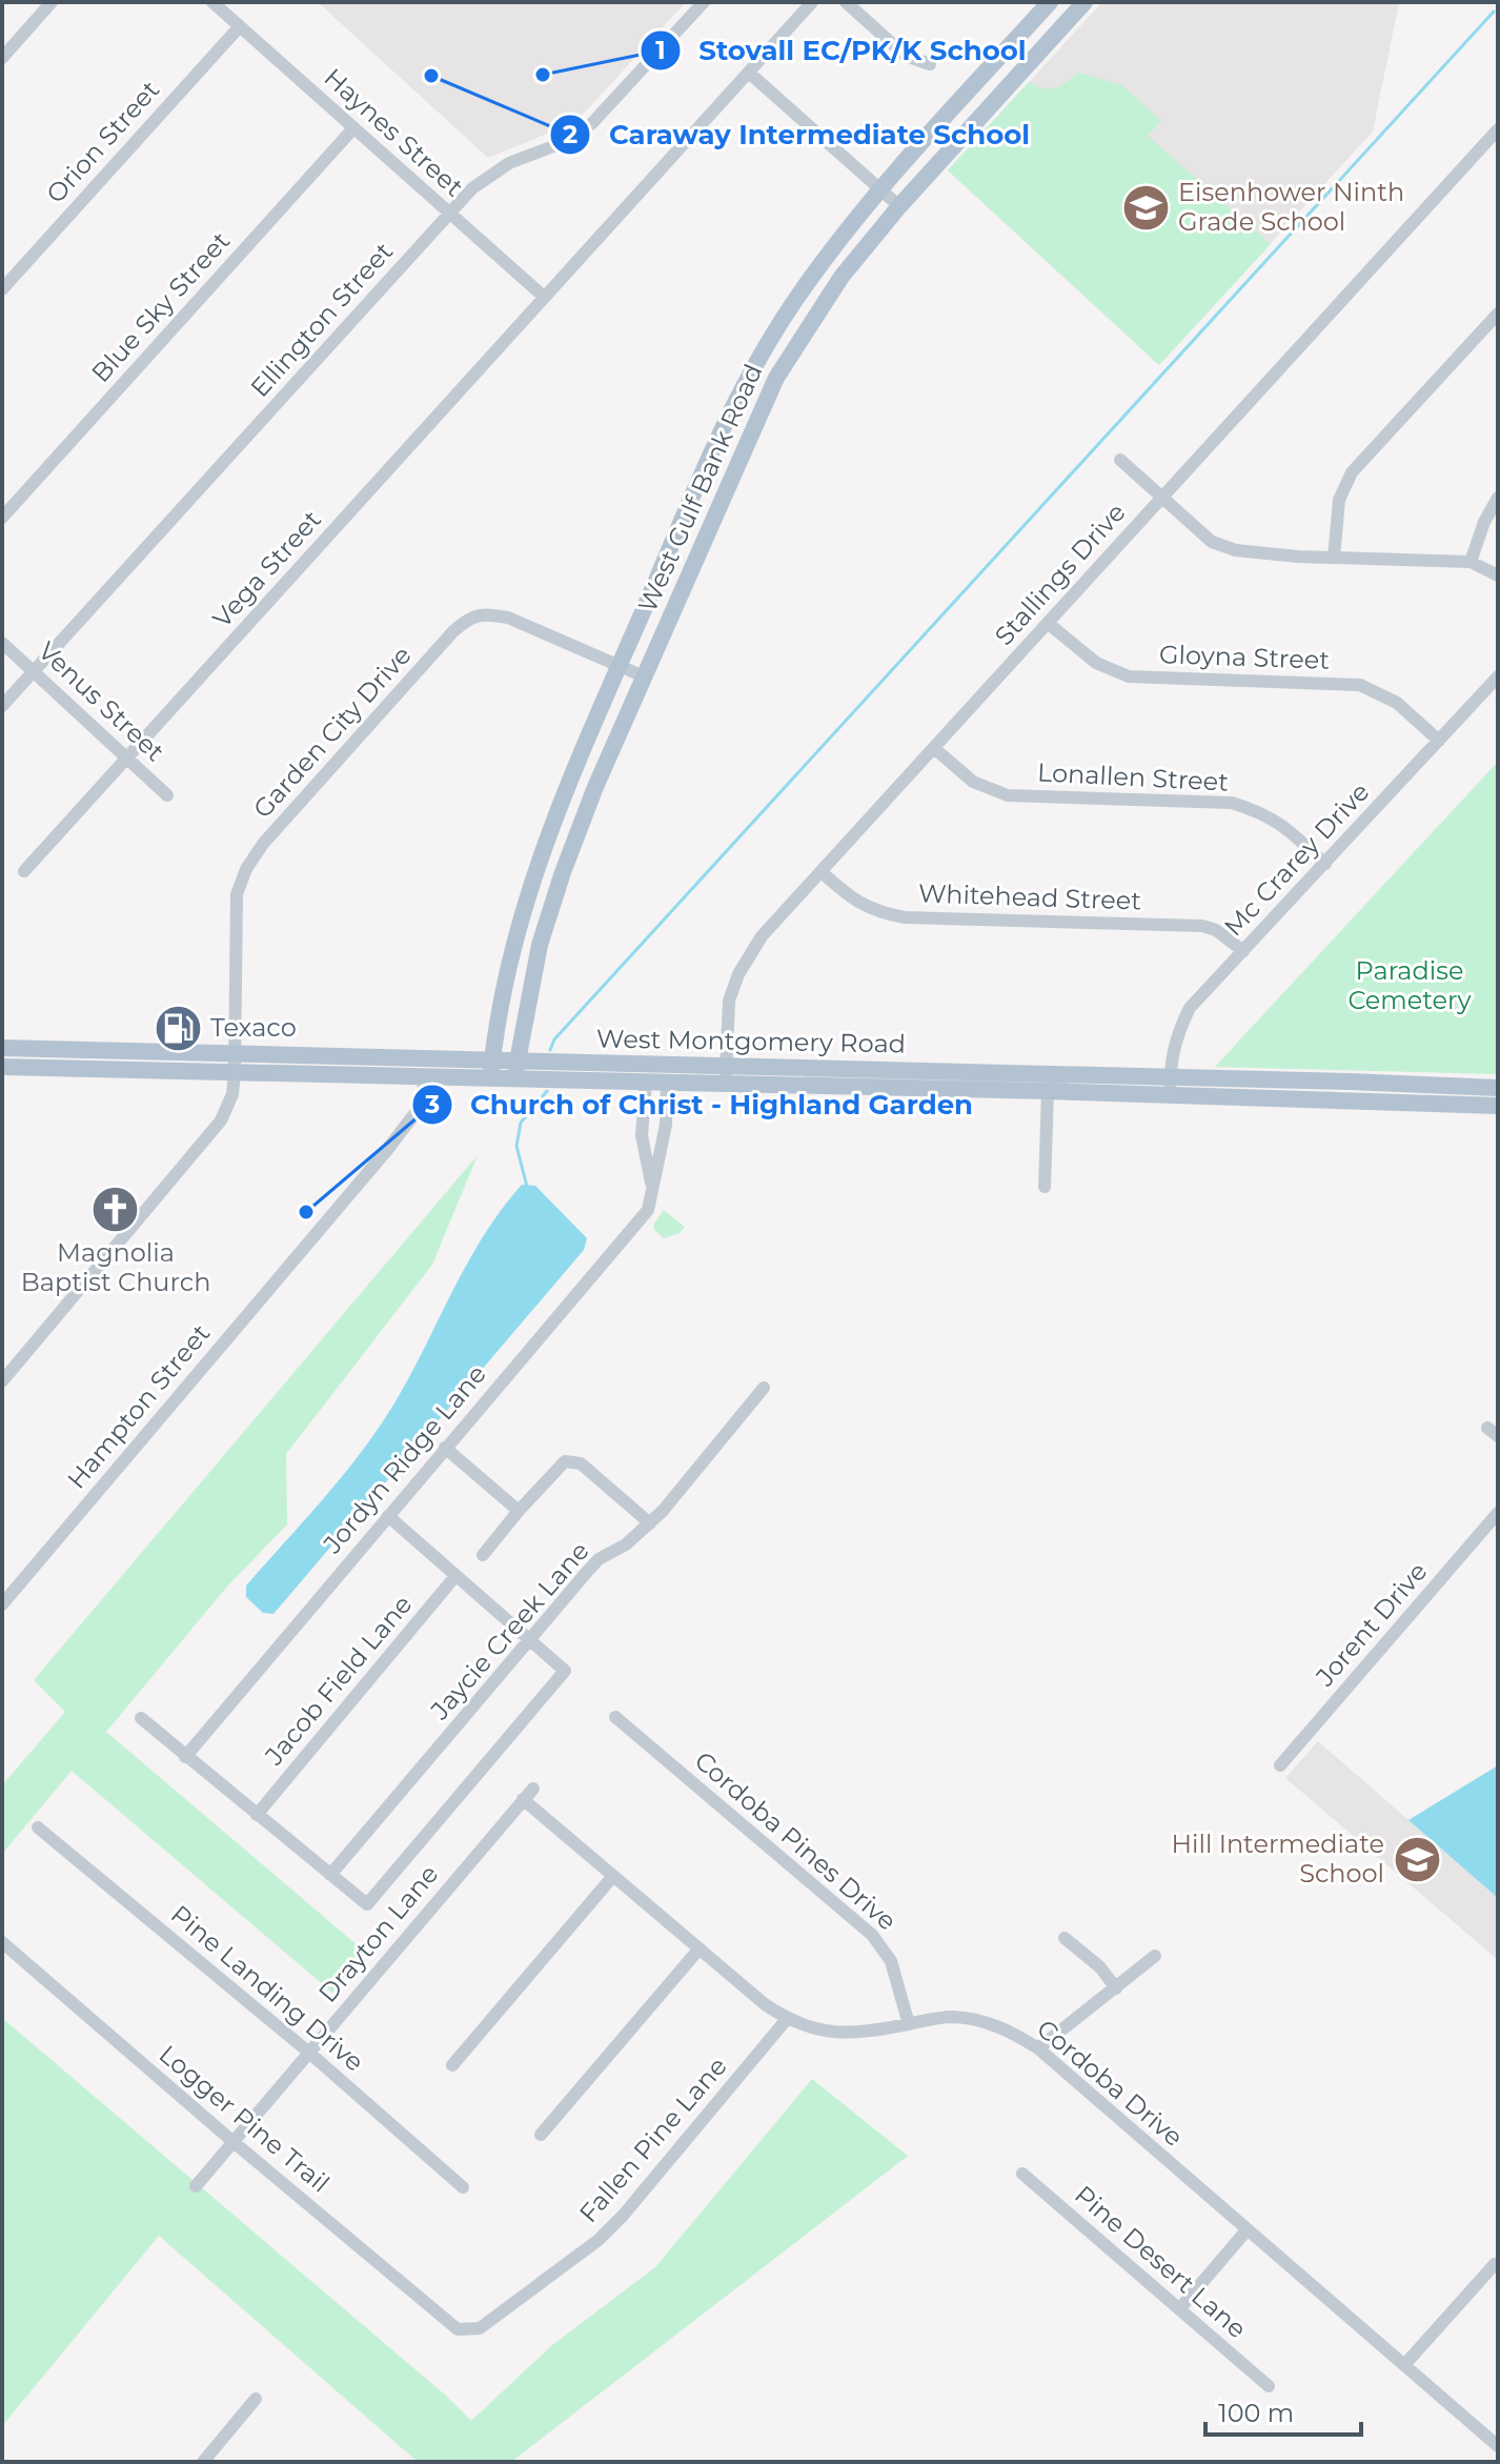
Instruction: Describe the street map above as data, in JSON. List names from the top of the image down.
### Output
{
  "streets": {
    "main road": ["West Gulf Bank Road", "West Montgomery Road"],
    "street": [
      "Haynes Street",
      "Orion Street",
      "Blue Sky Street",
      "Ellington Street",
      "Vega Street",
      "Stallings Drive",
      "Gloyna Street",
      "Venus Street",
      "Garden City Drive",
      "Lonallen Street",
      "Mc Crarey Drive",
      "Whitehead Street",
      "Hampton Street",
      "Jordyn Ridge Lane",
      "Jorent Drive",
      "Jaycie Creek Lane",
      "Jacob Field Lane",
      "Cordoba Pines Drive",
      "Drayton Lane",
      "Pine Landing Drive",
      "Cordoba Drive",
      "Logger Pine Trail",
      "Fallen Pine Lane",
      "Pine Desert Lane"
    ]
  },
  "crossings": [
    ["Haynes Street", "Orion Street"],
    ["Haynes Street", "Blue Sky Street"],
    ["Haynes Street", "Ellington Street"],
    ["Haynes Street", "Vega Street"],
    ["Ellington Street", "Venus Street"],
    ["West Gulf Bank Road", "Garden City Drive"],
    ["West Gulf Bank Road", "West Montgomery Road"],
    ["Vega Street", "Venus Street"],
    ["Stallings Drive", "Gloyna Street"],
    ["Stallings Drive", "Lonallen Street"],
    ["Stallings Drive", "Whitehead Street"],
    ["Stallings Drive", "West Montgomery Road"],
    ["Gloyna Street", "Mc Crarey Drive"],
    ["Garden City Drive", "West Montgomery Road"],
    ["Lonallen Street", "Mc Crarey Drive"],
    ["Mc Crarey Drive", "Whitehead Street"],
    ["Mc Crarey Drive", "West Montgomery Road"],
    ["West Montgomery Road", "Hampton Street"],
    ["West Montgomery Road", "Jordyn Ridge Lane"],
    ["Cordoba Pines Drive", "Cordoba Drive"],
    ["Drayton Lane", "Pine Landing Drive"],
    ["Drayton Lane", "Cordoba Drive"],
    ["Drayton Lane", "Logger Pine Trail"],
    ["Cordoba Drive", "Fallen Pine Lane"],
    ["Logger Pine Trail", "Fallen Pine Lane"]
  ],
  "parks": ["Paradise Cemetery"],
  "places": {
    "other": ["Stovall EC/PK/K School", "Caraway Intermediate School", "Church of Christ - Highland Garden"],
    "school or university": ["Eisenhower Ninth Grade School", "Hill Intermediate School"],
    "fuel station": ["Texaco"],
    "church": ["Magnolia Baptist Church"]
  },
  "scale_bar": "100 m"
}
